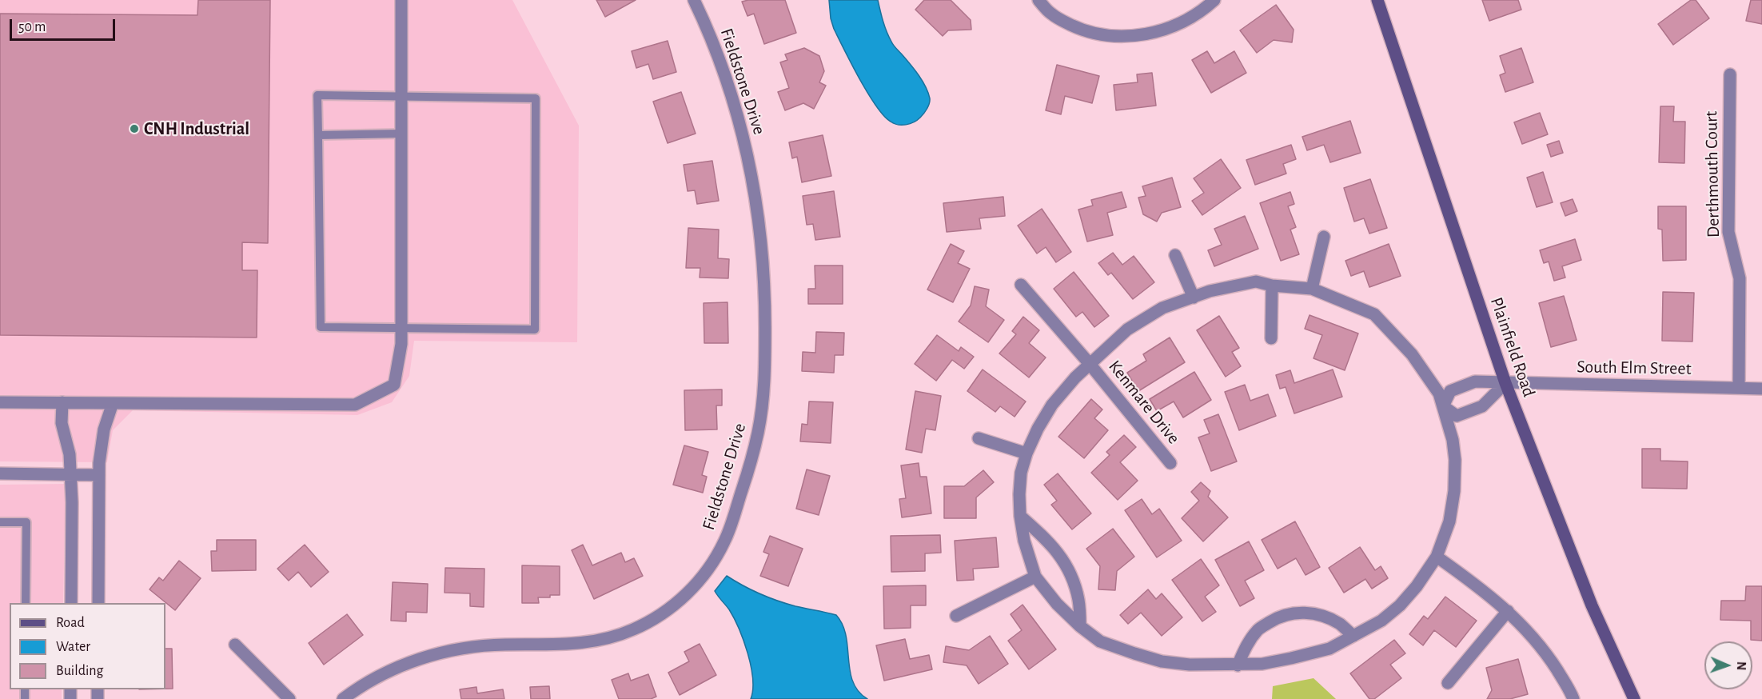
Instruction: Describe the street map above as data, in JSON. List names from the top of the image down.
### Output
{
  "streets": {
    "main road": ["Plainfield Road"],
    "street": [
      "Fieldstone Drive",
      "Derthmouth Court",
      "South Elm Street",
      "Kenmare Drive"
    ]
  },
  "crossings": [
    ["Derthmouth Court", "South Elm Street"],
    ["Plainfield Road", "South Elm Street"]
  ],
  "places": ["CNH Industrial"],
  "legend": ["Road", "Water", "Building"],
  "scale_bar": "50 m",
  "north": "right"
}
